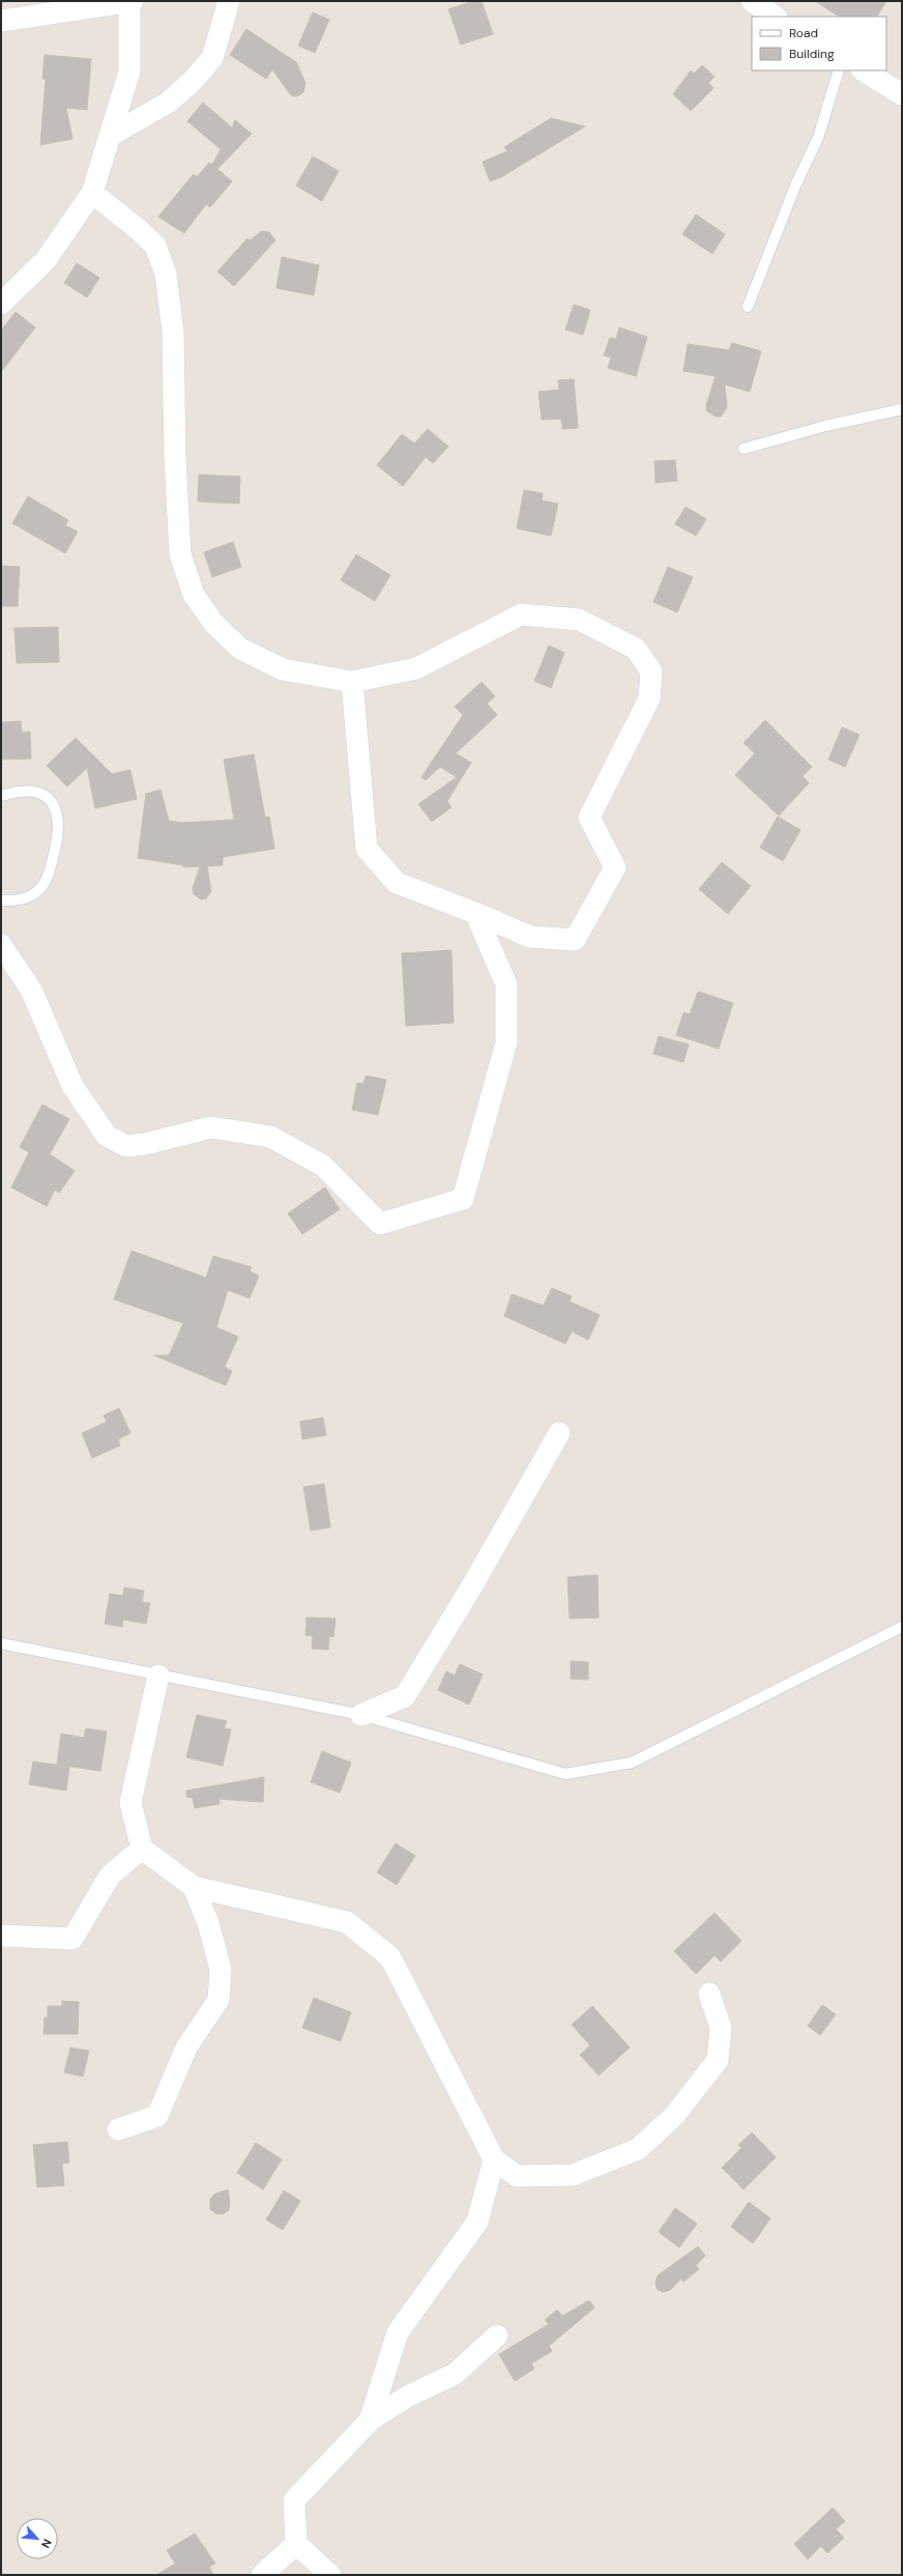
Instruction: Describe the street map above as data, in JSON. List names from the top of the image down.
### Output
{
  "legend": ["Road", "Building"],
  "north": "bottom right"
}
